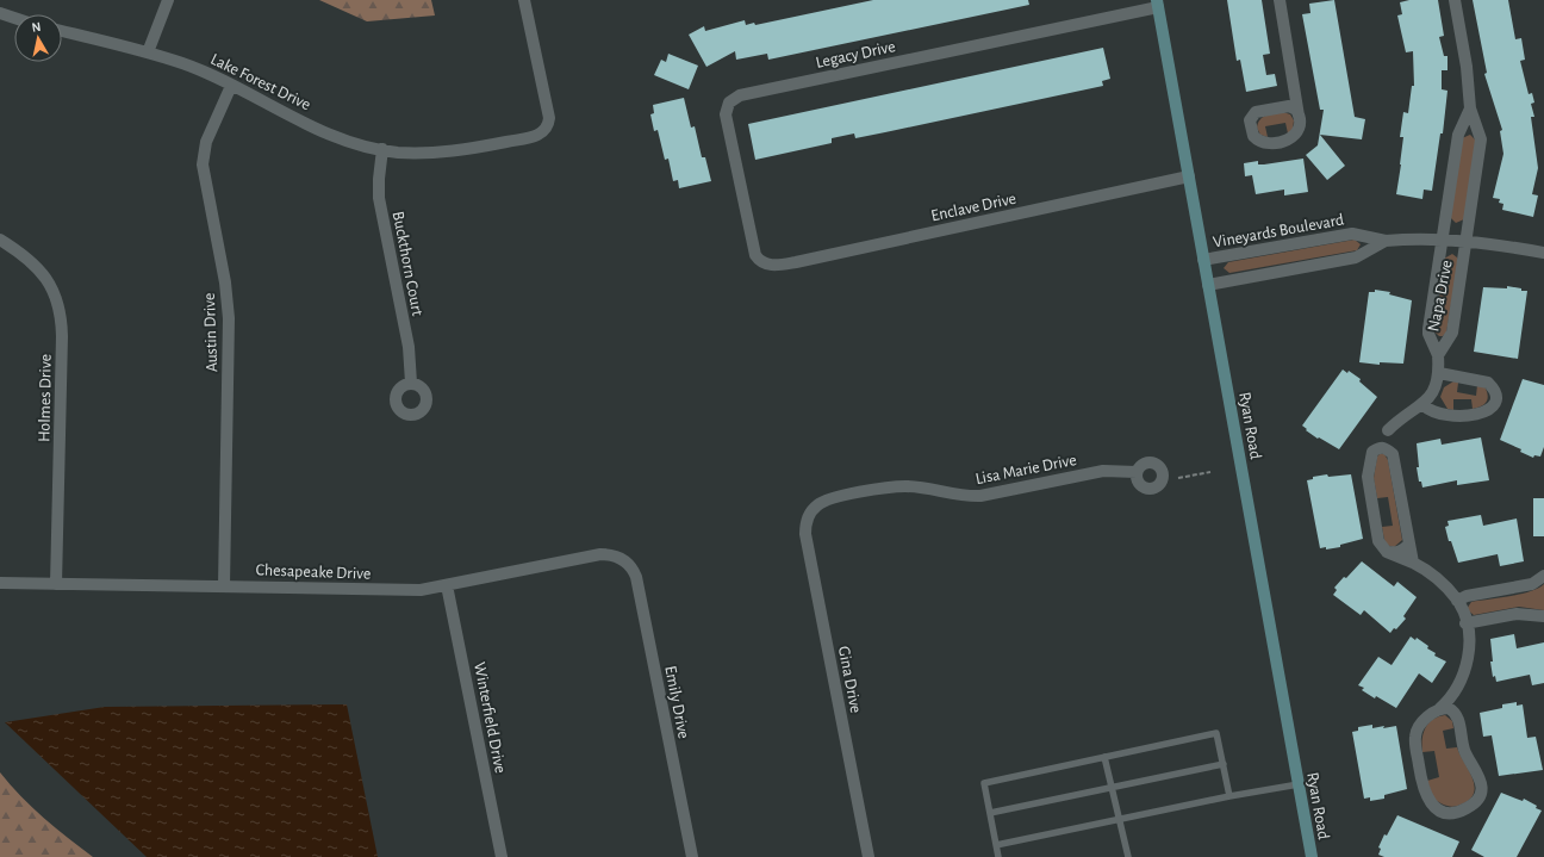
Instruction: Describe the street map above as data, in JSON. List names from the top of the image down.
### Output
{
  "streets": {
    "main road": ["Ryan Road"],
    "street": [
      "Legacy Drive",
      "Lake Forest Drive",
      "Enclave Drive",
      "Vineyards Boulevard",
      "Buckthorn Court",
      "Napa Drive",
      "Austin Drive",
      "Holmes Drive",
      "Lisa Marie Drive",
      "Chesapeake Drive",
      "Gina Drive",
      "Emily Drive",
      "Winterfield Drive"
    ]
  },
  "crossings": [
    ["Legacy Drive", "Enclave Drive"],
    ["Legacy Drive", "Ryan Road"],
    ["Lake Forest Drive", "Buckthorn Court"],
    ["Lake Forest Drive", "Austin Drive"],
    ["Enclave Drive", "Ryan Road"],
    ["Vineyards Boulevard", "Napa Drive"],
    ["Vineyards Boulevard", "Ryan Road"],
    ["Austin Drive", "Chesapeake Drive"],
    ["Holmes Drive", "Chesapeake Drive"],
    ["Lisa Marie Drive", "Gina Drive"],
    ["Chesapeake Drive", "Emily Drive"],
    ["Chesapeake Drive", "Winterfield Drive"]
  ],
  "north": "top"
}
